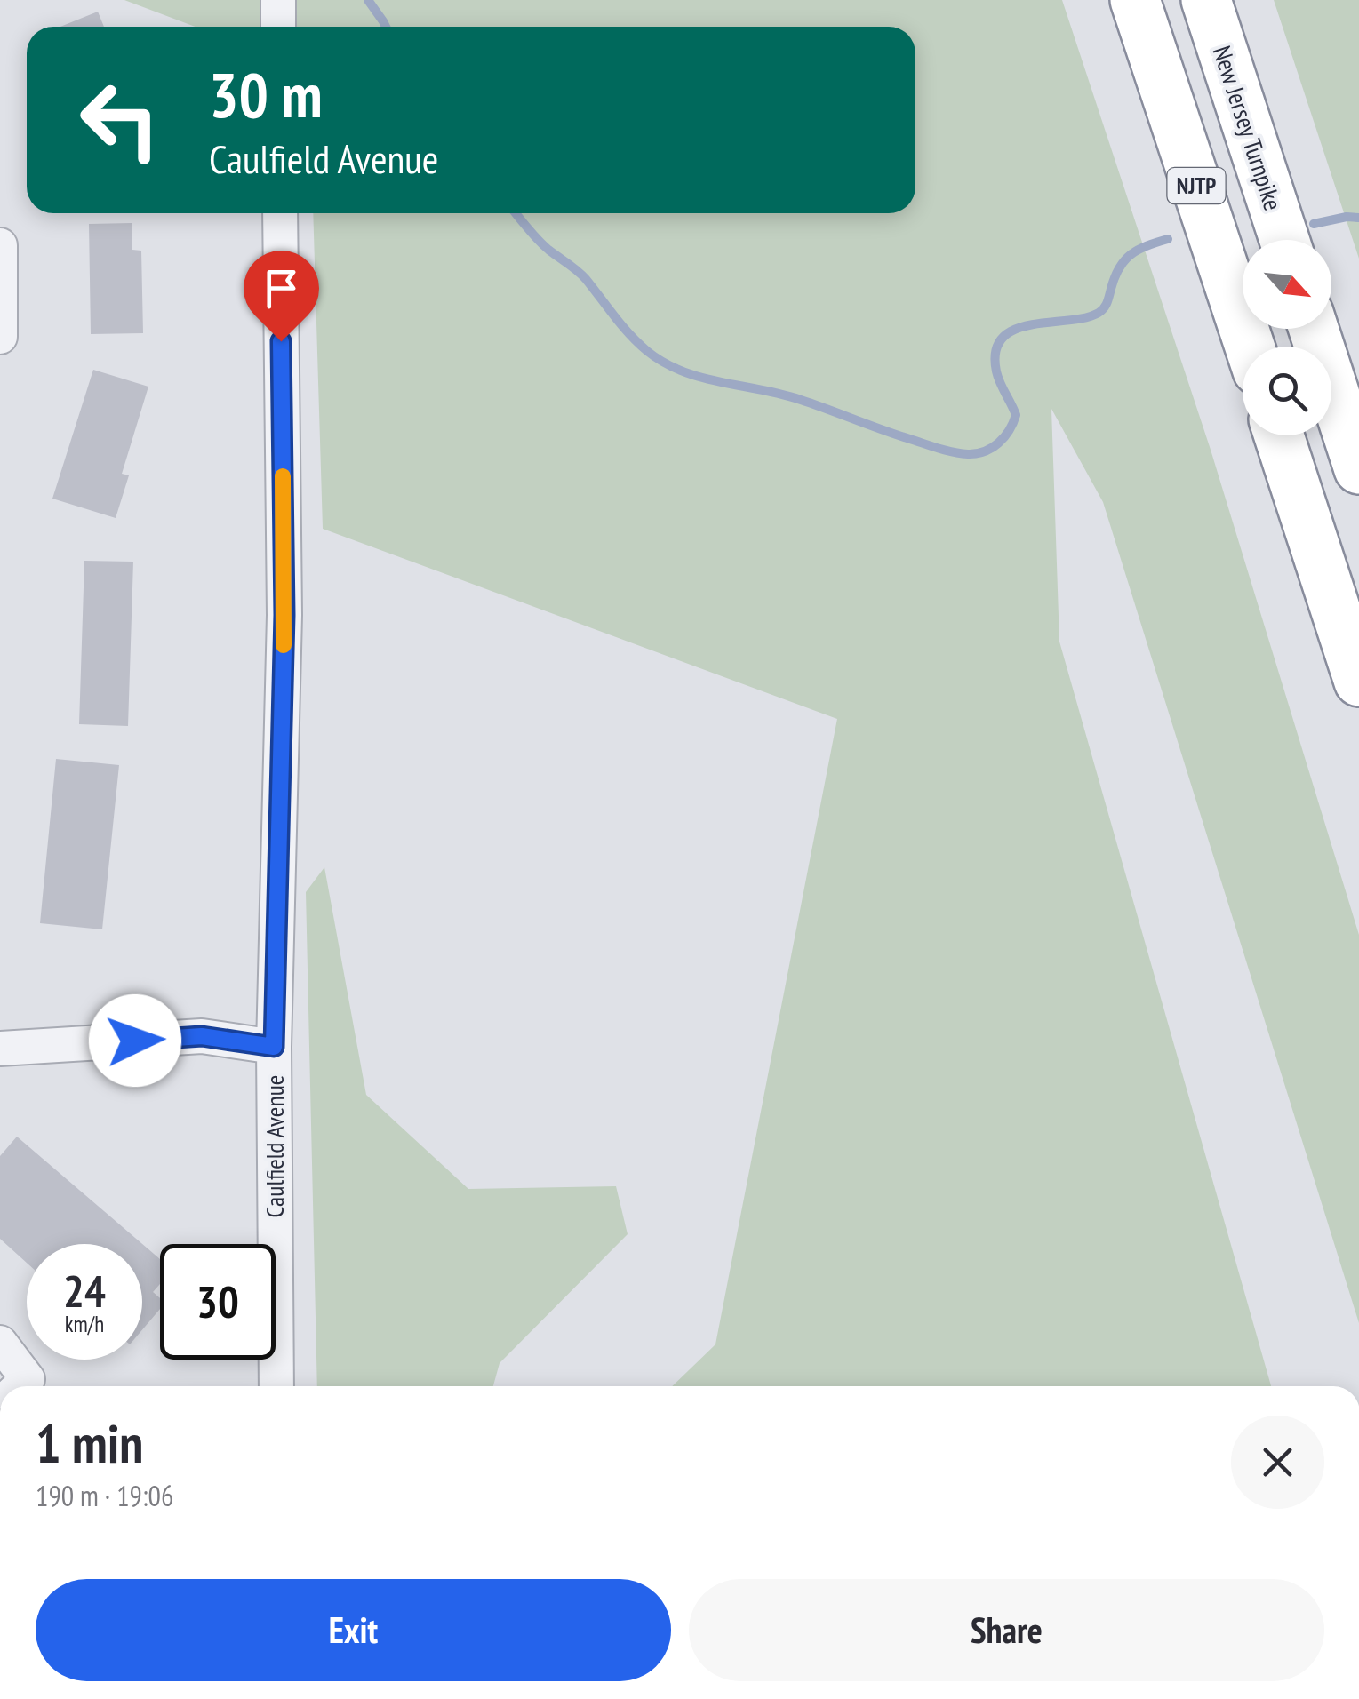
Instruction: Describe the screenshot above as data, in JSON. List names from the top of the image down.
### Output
{
  "streets": {
    "highway": ["New Jersey Turnpike", "NJTP"],
    "street": ["Caulfield Avenue"]
  },
  "north": "bottom right",
  "page": {
    "turn": ["30 m", "Caulfield Avenue"],
    "speed": "24 km/h",
    "limit": "30",
    "heading": ["1 min", "190 m · 19:06"],
    "buttons": ["Exit", "Share"]
  }
}
